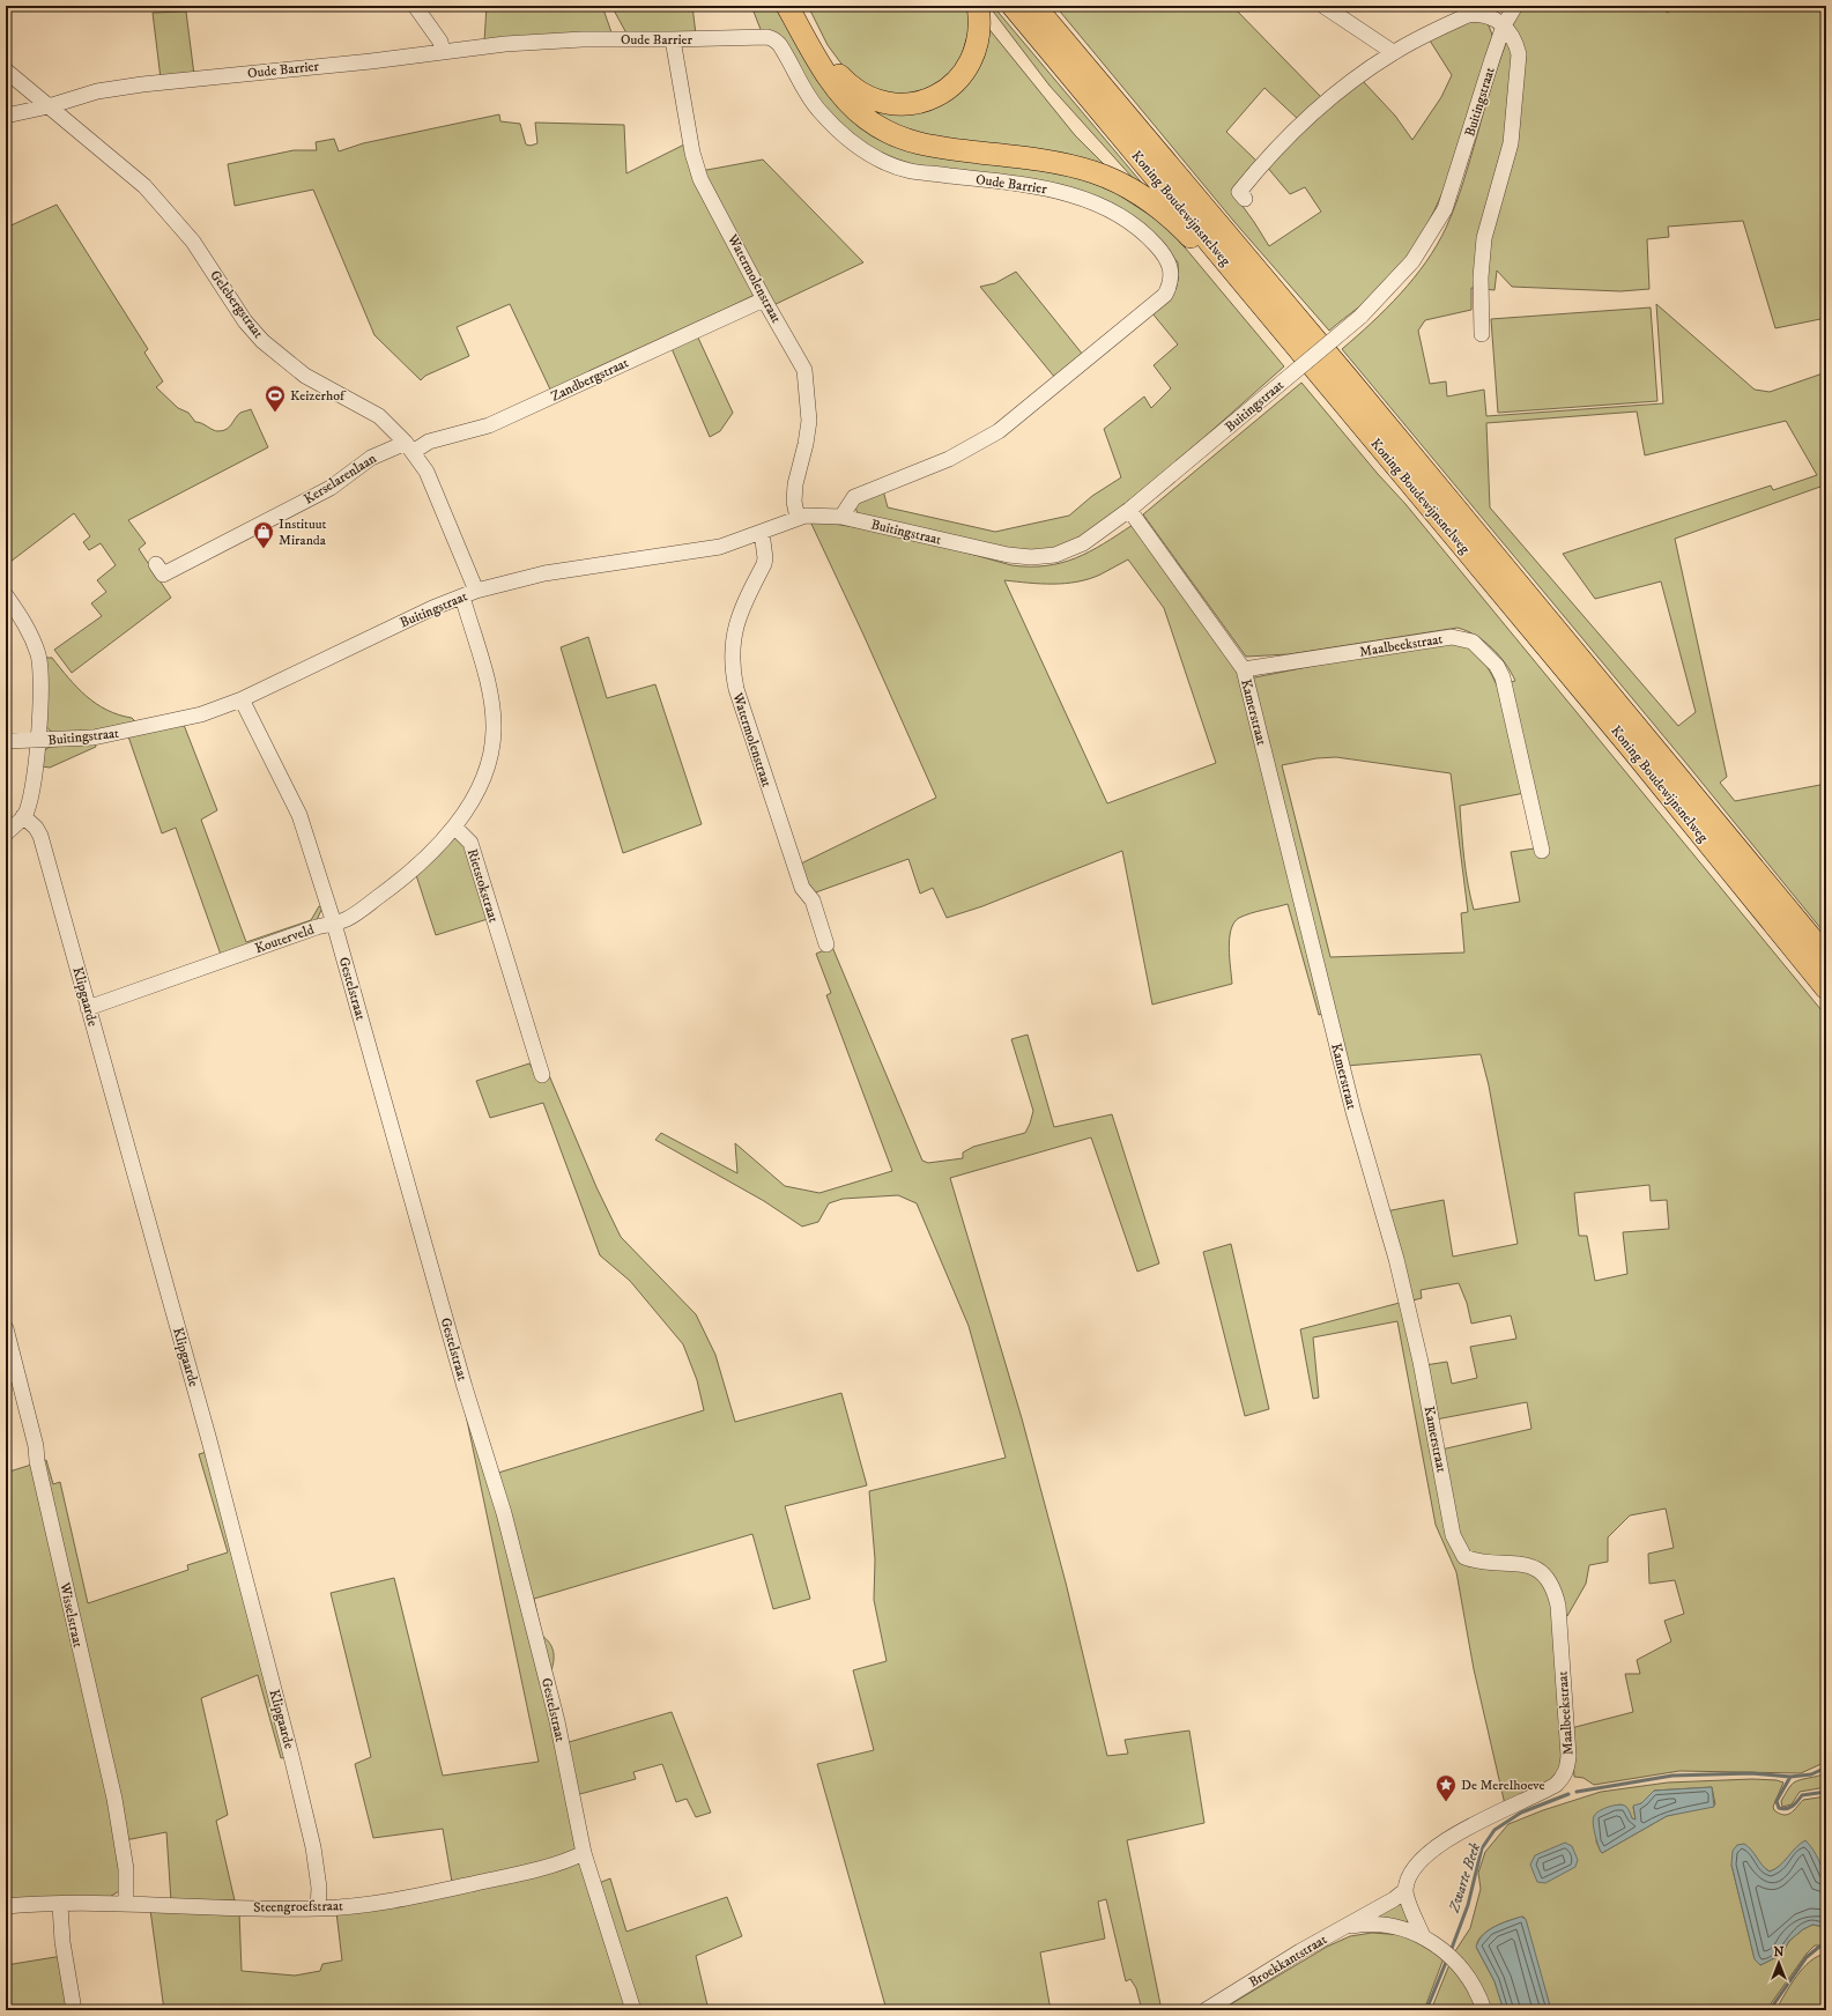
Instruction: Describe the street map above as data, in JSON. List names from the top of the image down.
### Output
{
  "streets": {
    "highway": ["Koning Boudewijnsnelweg"],
    "street": [
      "Oude Barrier",
      "Buitingstraat",
      "Watermolenstraat",
      "Gelebergstraat",
      "Zandbergstraat",
      "Kerselarenlaan",
      "Maalbeekstraat",
      "Kamerstraat",
      "Rietstokstraat",
      "Kouterveld",
      "Gestelstraat",
      "Klipgaarde",
      "Wisselstraat",
      "Steengroefstraat",
      "Broekkantstraat"
    ]
  },
  "crossings": [
    ["Oude Barrier", "Buitingstraat"],
    ["Oude Barrier", "Watermolenstraat"],
    ["Oude Barrier", "Gelebergstraat"],
    ["Buitingstraat", "Watermolenstraat"],
    ["Buitingstraat", "Gelebergstraat"],
    ["Buitingstraat", "Kamerstraat"],
    ["Buitingstraat", "Gestelstraat"],
    ["Watermolenstraat", "Zandbergstraat"],
    ["Gelebergstraat", "Zandbergstraat"],
    ["Gelebergstraat", "Kerselarenlaan"],
    ["Zandbergstraat", "Kerselarenlaan"],
    ["Maalbeekstraat", "Kamerstraat"],
    ["Maalbeekstraat", "Broekkantstraat"],
    ["Rietstokstraat", "Kouterveld"],
    ["Kouterveld", "Gestelstraat"],
    ["Kouterveld", "Klipgaarde"],
    ["Gestelstraat", "Steengroefstraat"],
    ["Klipgaarde", "Steengroefstraat"],
    ["Wisselstraat", "Steengroefstraat"]
  ],
  "water": ["Zwarte Beek"],
  "places": {
    "sports": ["Keizerhof"],
    "shop": ["Instituut Miranda"],
    "place": ["De Merelhoeve"]
  },
  "north": "top"
}
